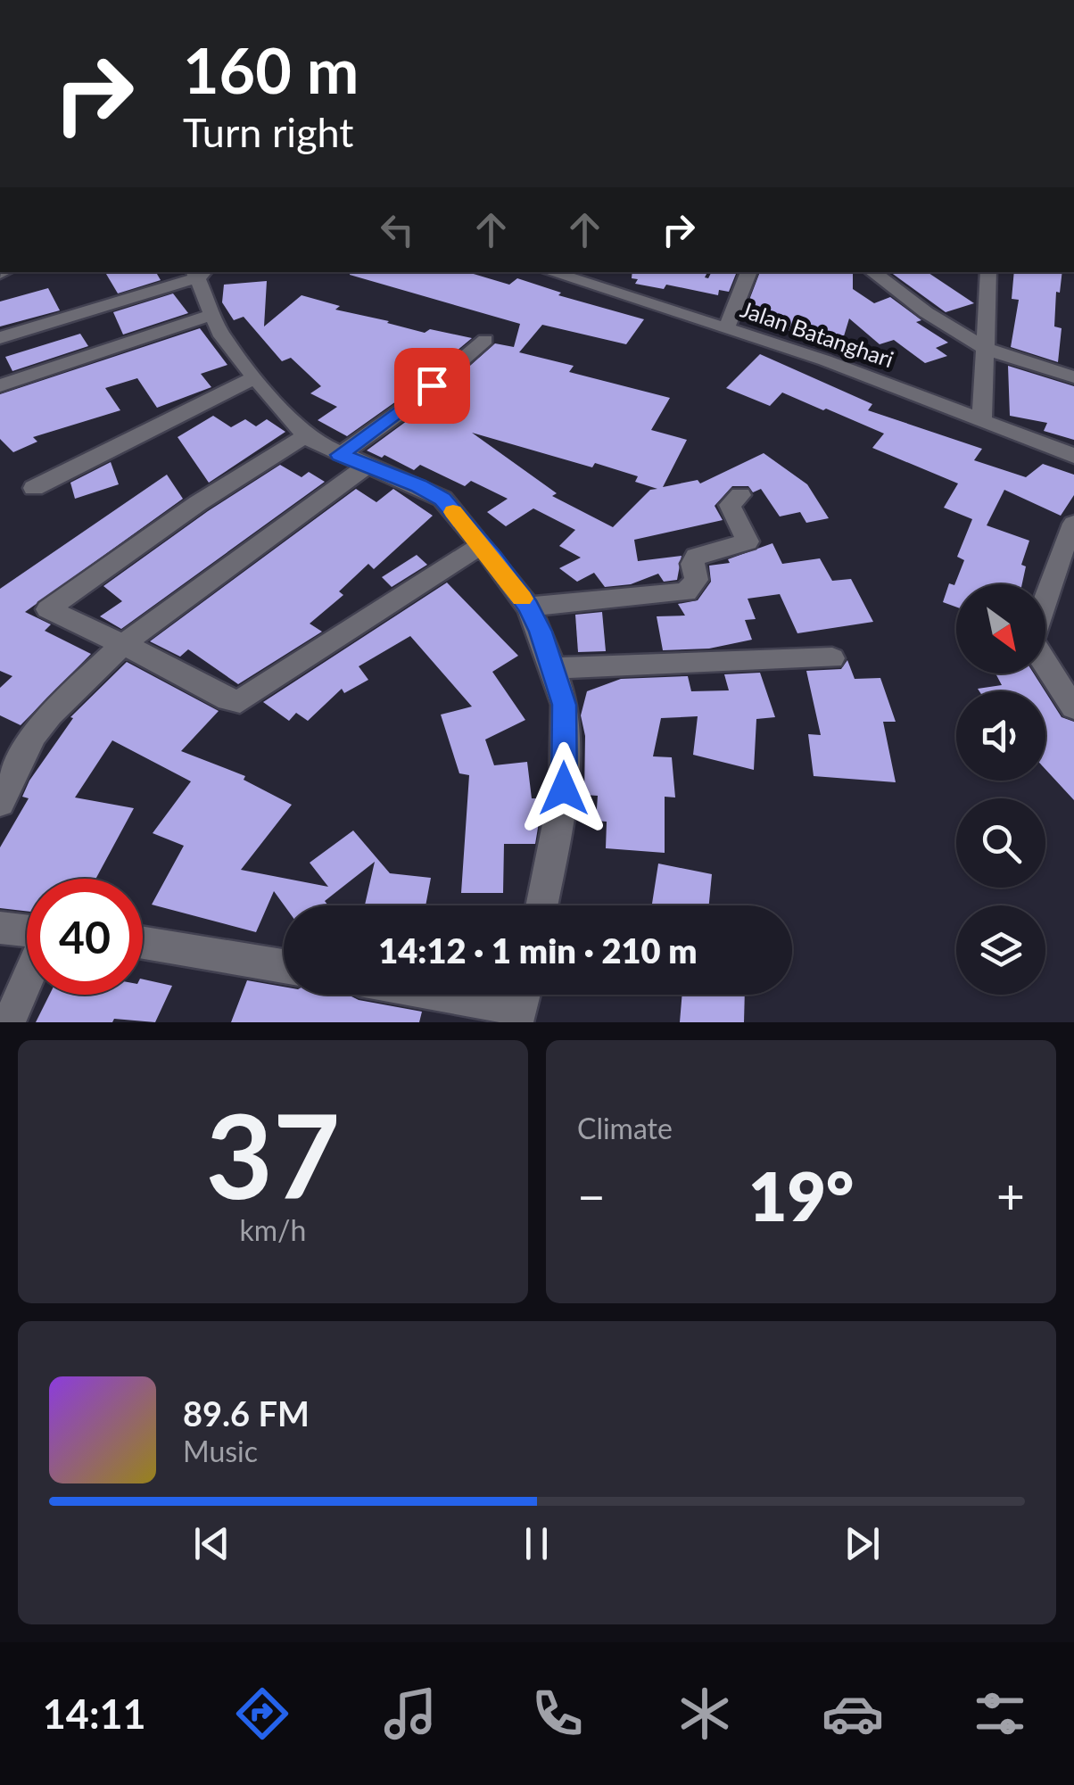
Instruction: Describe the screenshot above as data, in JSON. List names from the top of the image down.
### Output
{
  "streets": {
    "street": ["Jalan Batanghari"]
  },
  "north": "bottom right",
  "page": {
    "turn": ["160 m", "Turn right"],
    "limit": "40",
    "trip": "14:12 · 1 min · 210 m",
    "tile": [
      ["37", "km/h"],
      "Climate"
    ],
    "heat": ["−", "19°", "+"],
    "song": ["89.6 FM", "Music"],
    "tabs": "14:11"
  }
}
